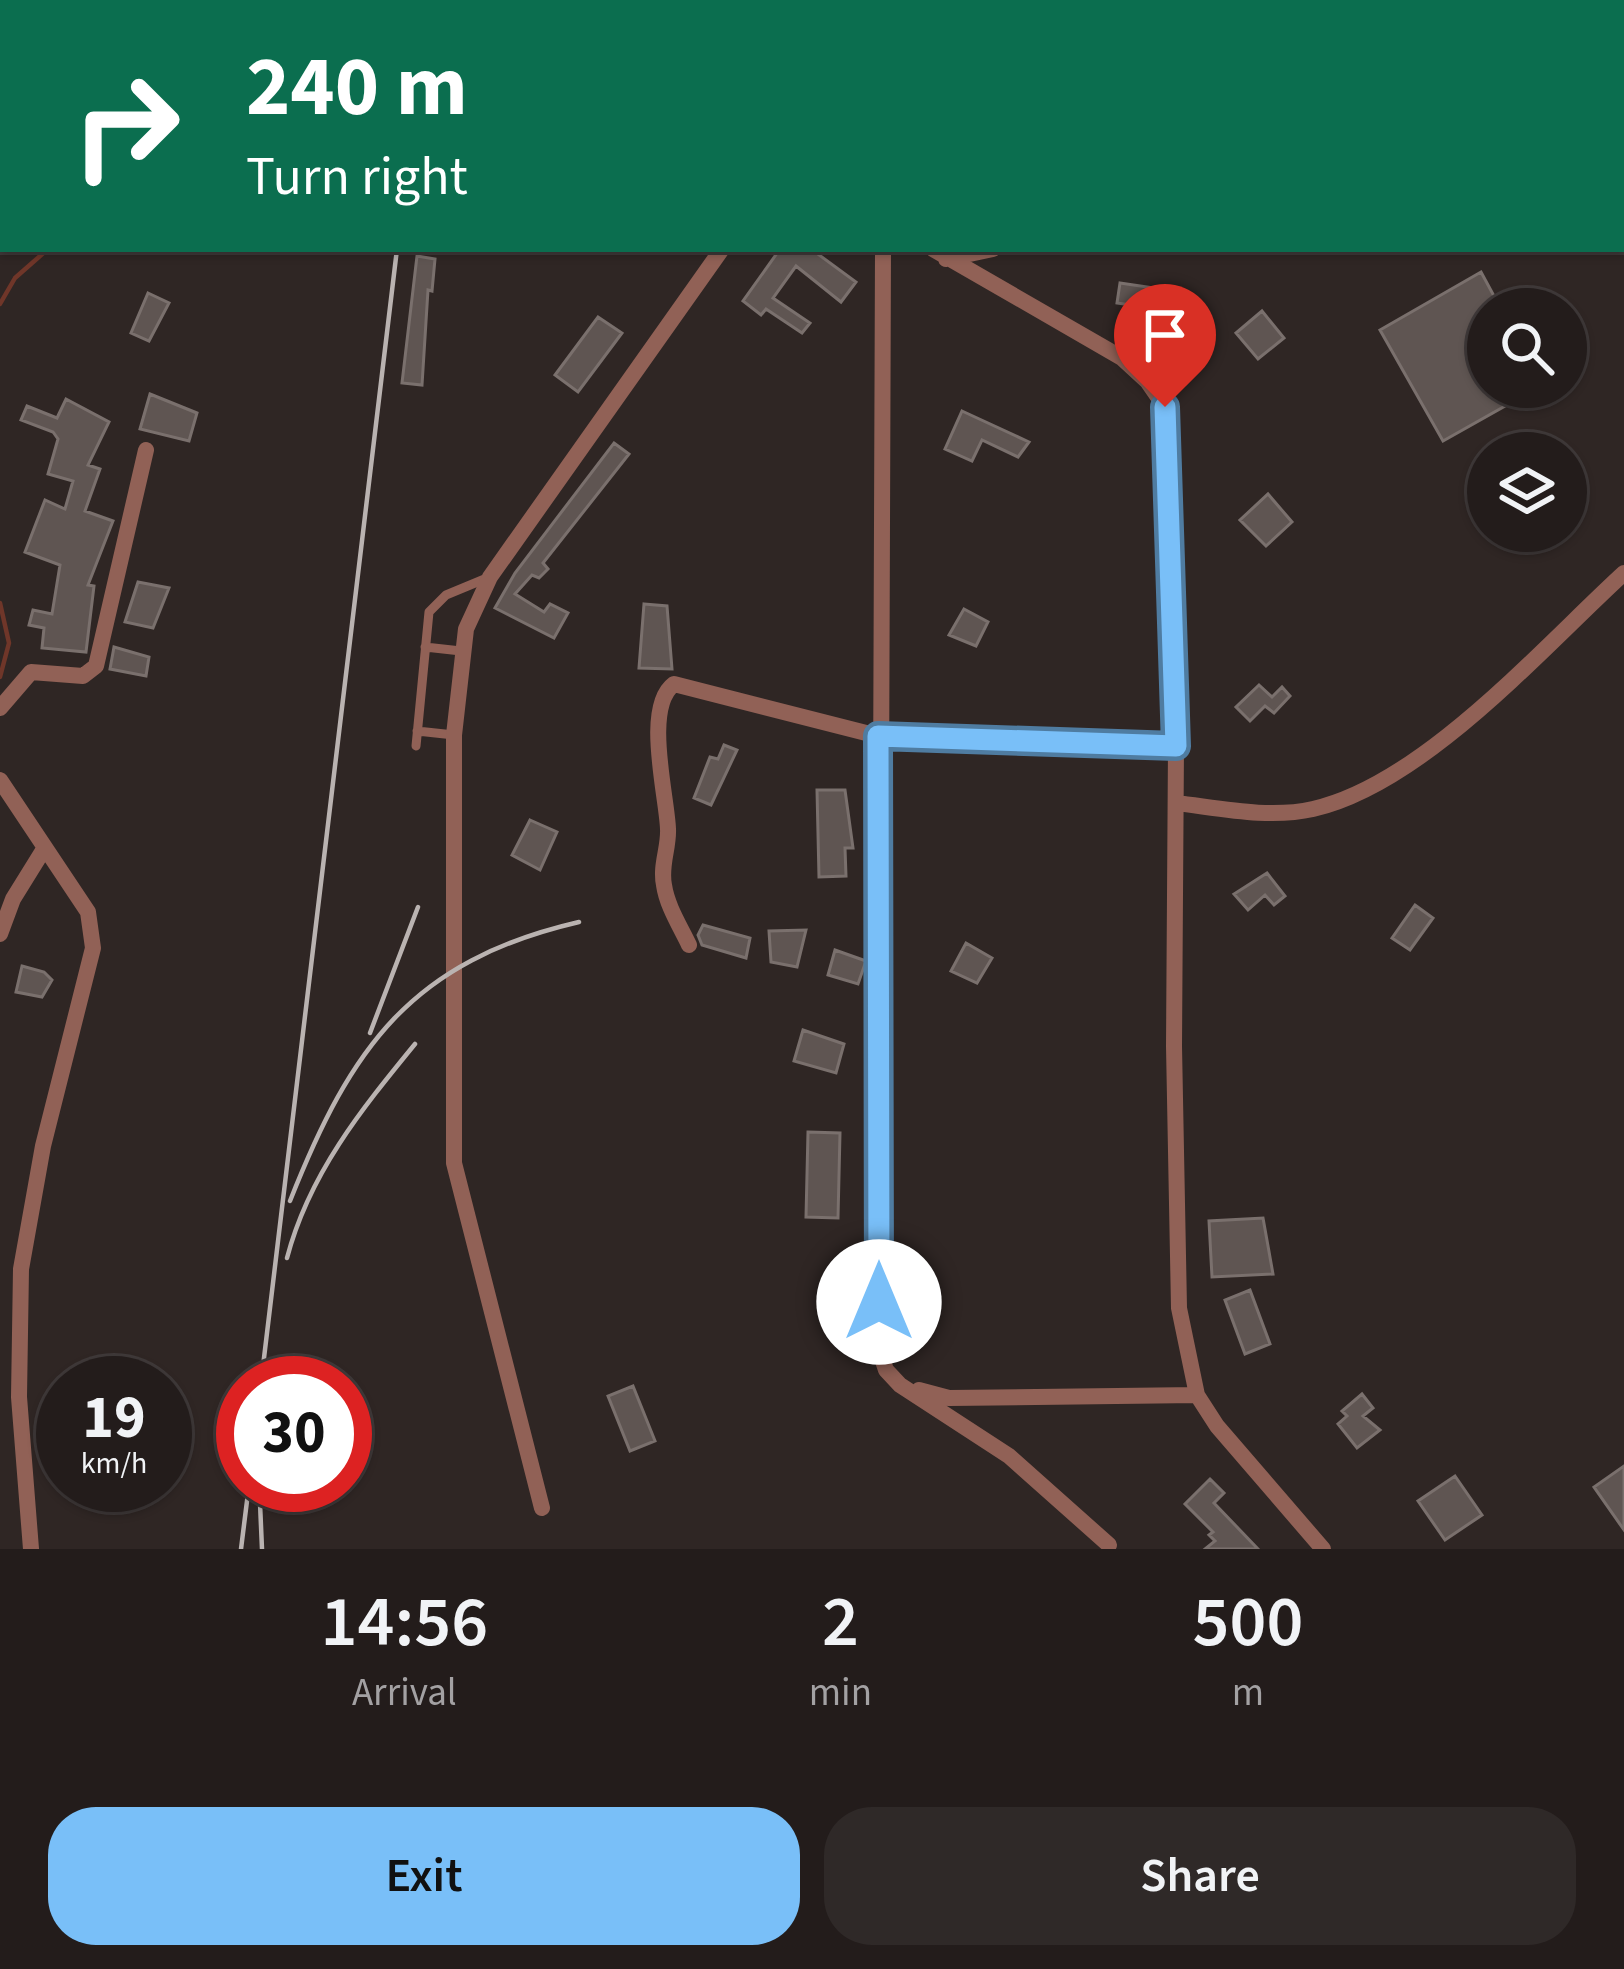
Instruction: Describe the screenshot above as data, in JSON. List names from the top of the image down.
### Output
{
  "page": {
    "turn": ["240 m", "Turn right"],
    "speed": "19 km/h",
    "limit": "30",
    "eta": [
      "14:56",
      "Arrival",
      "2",
      "min",
      "500",
      "m"
    ],
    "buttons": ["Exit", "Share"]
  }
}
